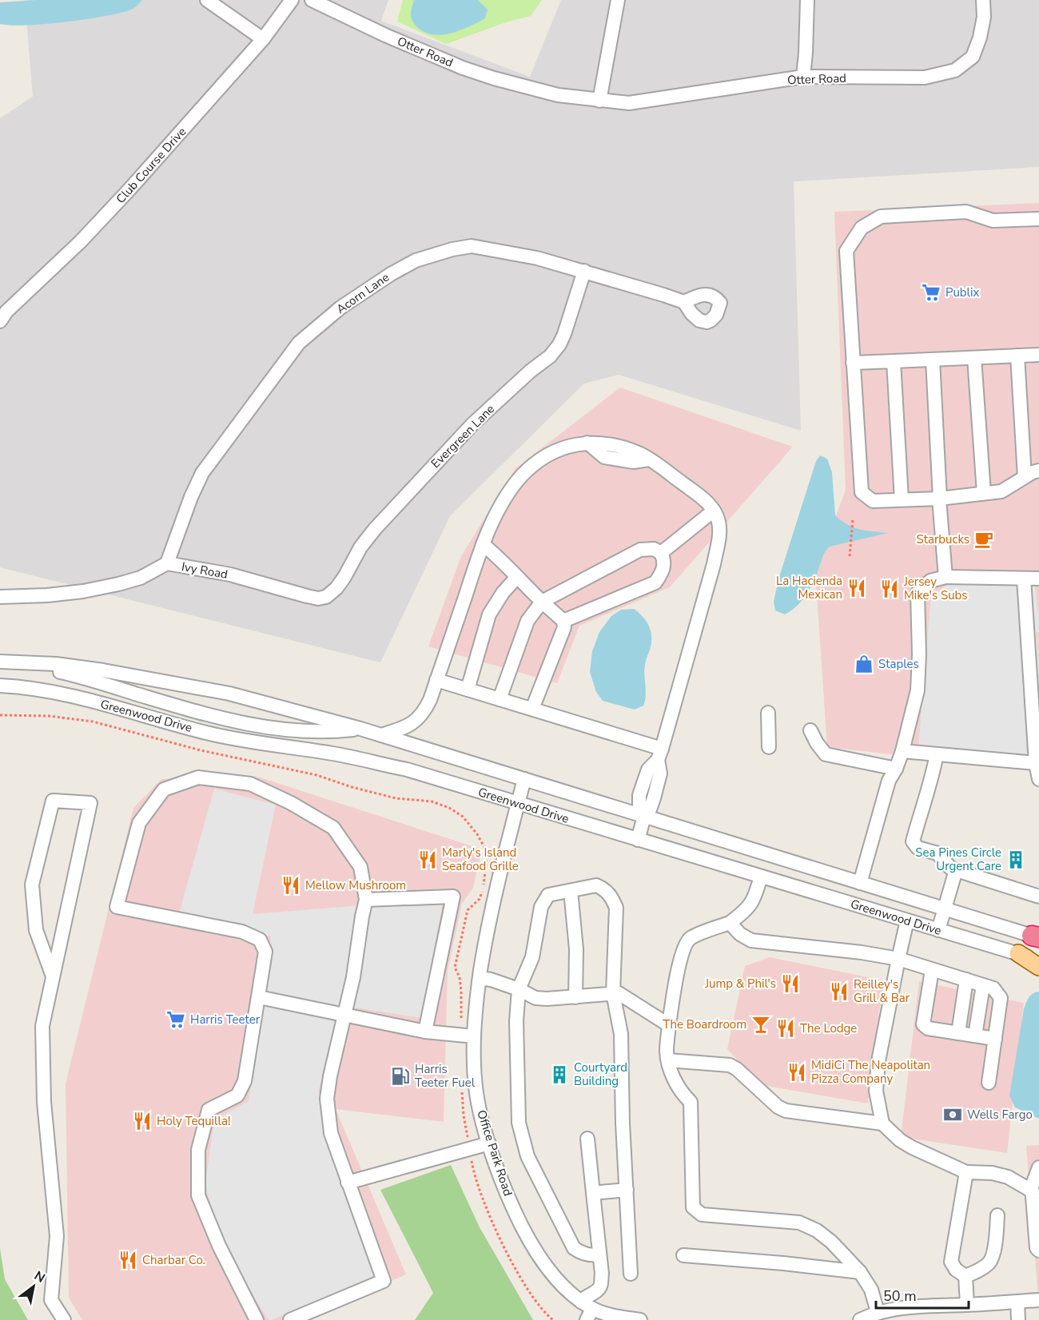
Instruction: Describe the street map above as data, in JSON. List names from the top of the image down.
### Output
{
  "streets": {
    "street": [
      "Otter Road",
      "Club Course Drive",
      "Acorn Lane",
      "Evergreen Lane",
      "Ivy Road",
      "Greenwood Drive",
      "Office Park Road"
    ]
  },
  "crossings": [
    ["Acorn Lane", "Evergreen Lane"],
    ["Acorn Lane", "Ivy Road"],
    ["Evergreen Lane", "Ivy Road"],
    ["Greenwood Drive", "Office Park Road"]
  ],
  "places": {
    "supermarket": ["Publix", "Harris Teeter"],
    "cafe": ["Starbucks"],
    "restaurant": [
      "La Hacienda Mexican",
      "Jersey Mike's Subs",
      "Marly's Island Seafood Grille",
      "Mellow Mushroom",
      "Jump & Phil's",
      "Reilley's Grill & Bar",
      "The Lodge",
      "MidiCi The Neapolitan Pizza Company",
      "Holy Tequilla!",
      "Charbar Co."
    ],
    "shop": ["Staples"],
    "building": ["Sea Pines Circle Urgent Care", "Courtyard Building"],
    "bar": ["The Boardroom"],
    "fuel station": ["Harris Teeter Fuel"],
    "bank": ["Wells Fargo"]
  },
  "scale_bar": "50 m",
  "north": "top right"
}
